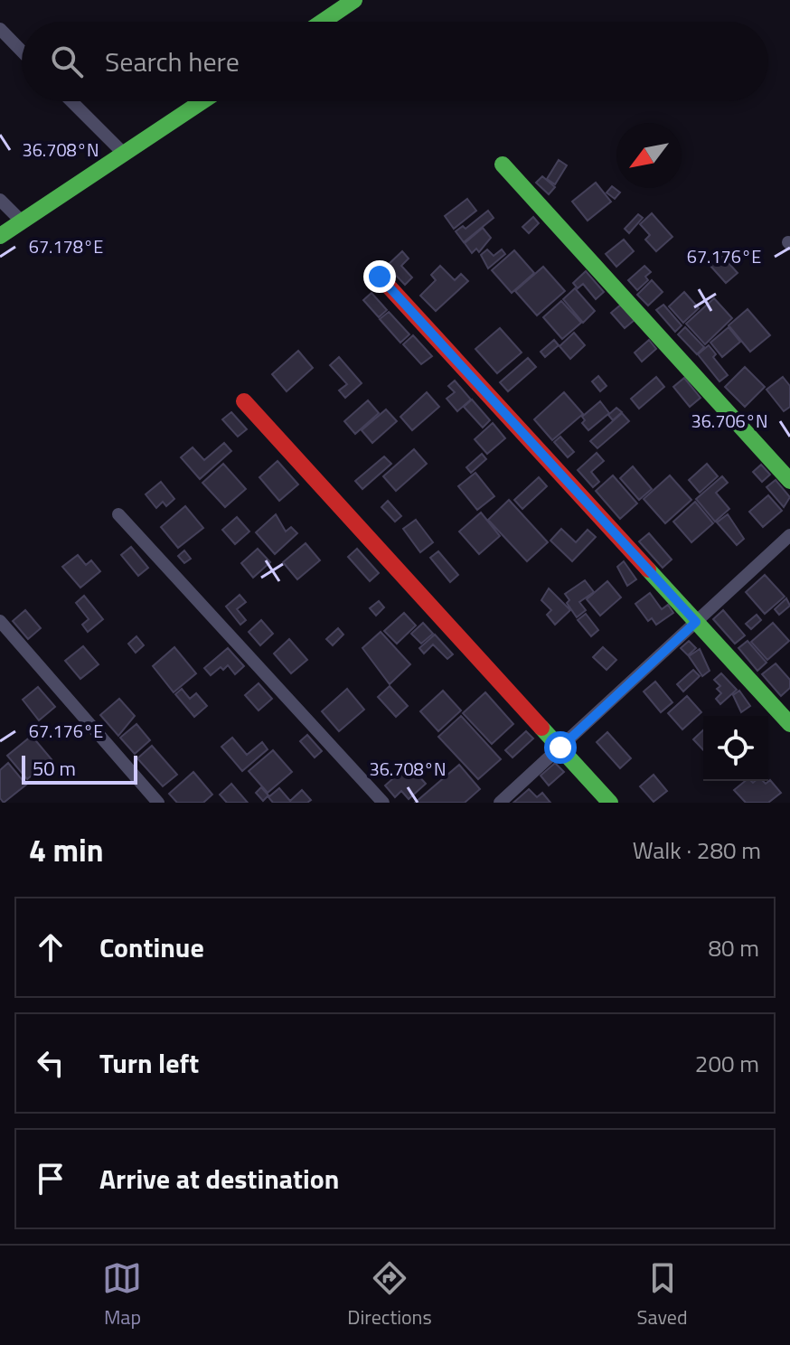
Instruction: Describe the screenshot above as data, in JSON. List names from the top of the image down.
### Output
{
  "scale_bar": "50 m",
  "north": "bottom left",
  "page": {
    "search": "Search here",
    "scale": "50 m",
    "heading": ["4 min", "Walk · 280 m"],
    "list": [
      ["Continue", "80 m"],
      ["Turn left", "200 m"],
      "Arrive at destination"
    ],
    "nav": ["Map", "Directions", "Saved"]
  },
  "coordinates": [
    "36.708°N",
    "67.178°E",
    "67.176°E",
    "36.706°N"
  ]
}
